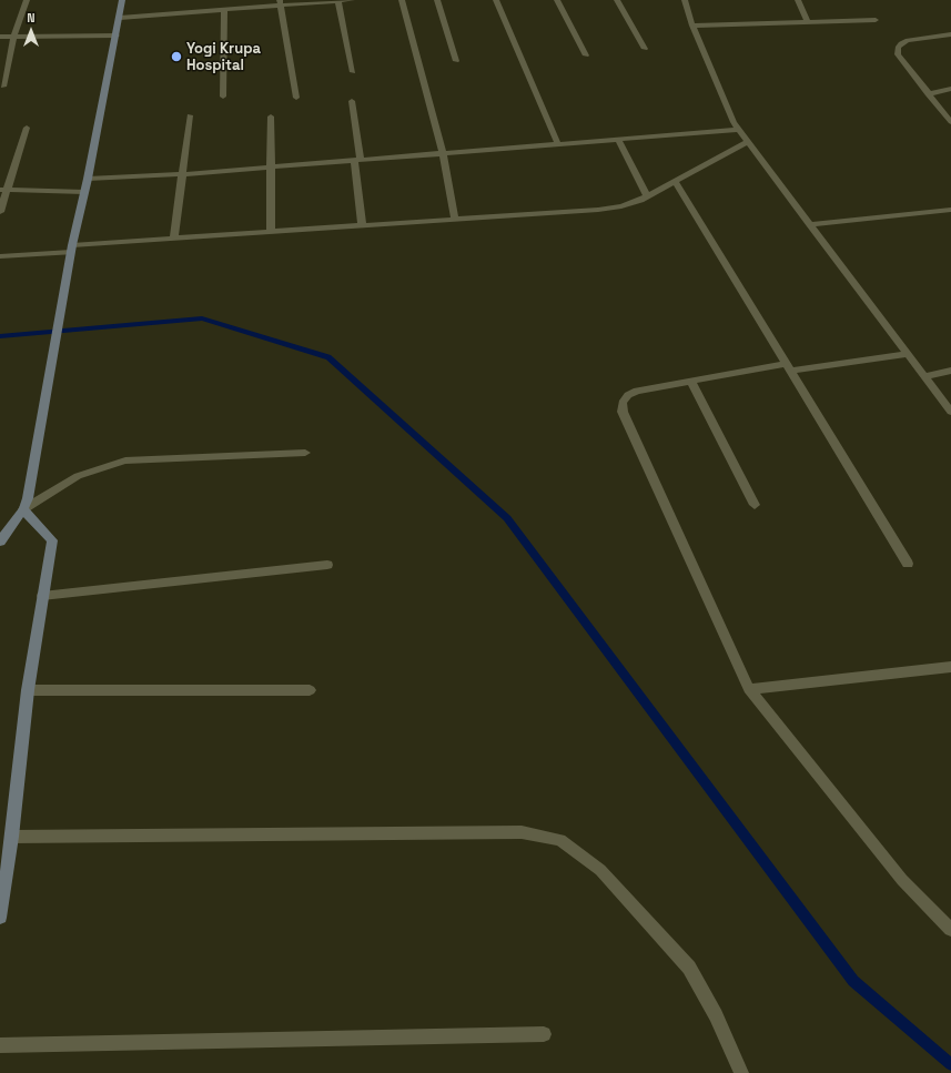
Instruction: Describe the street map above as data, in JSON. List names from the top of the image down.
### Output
{
  "places": ["Yogi Krupa Hospital"],
  "north": "top"
}
